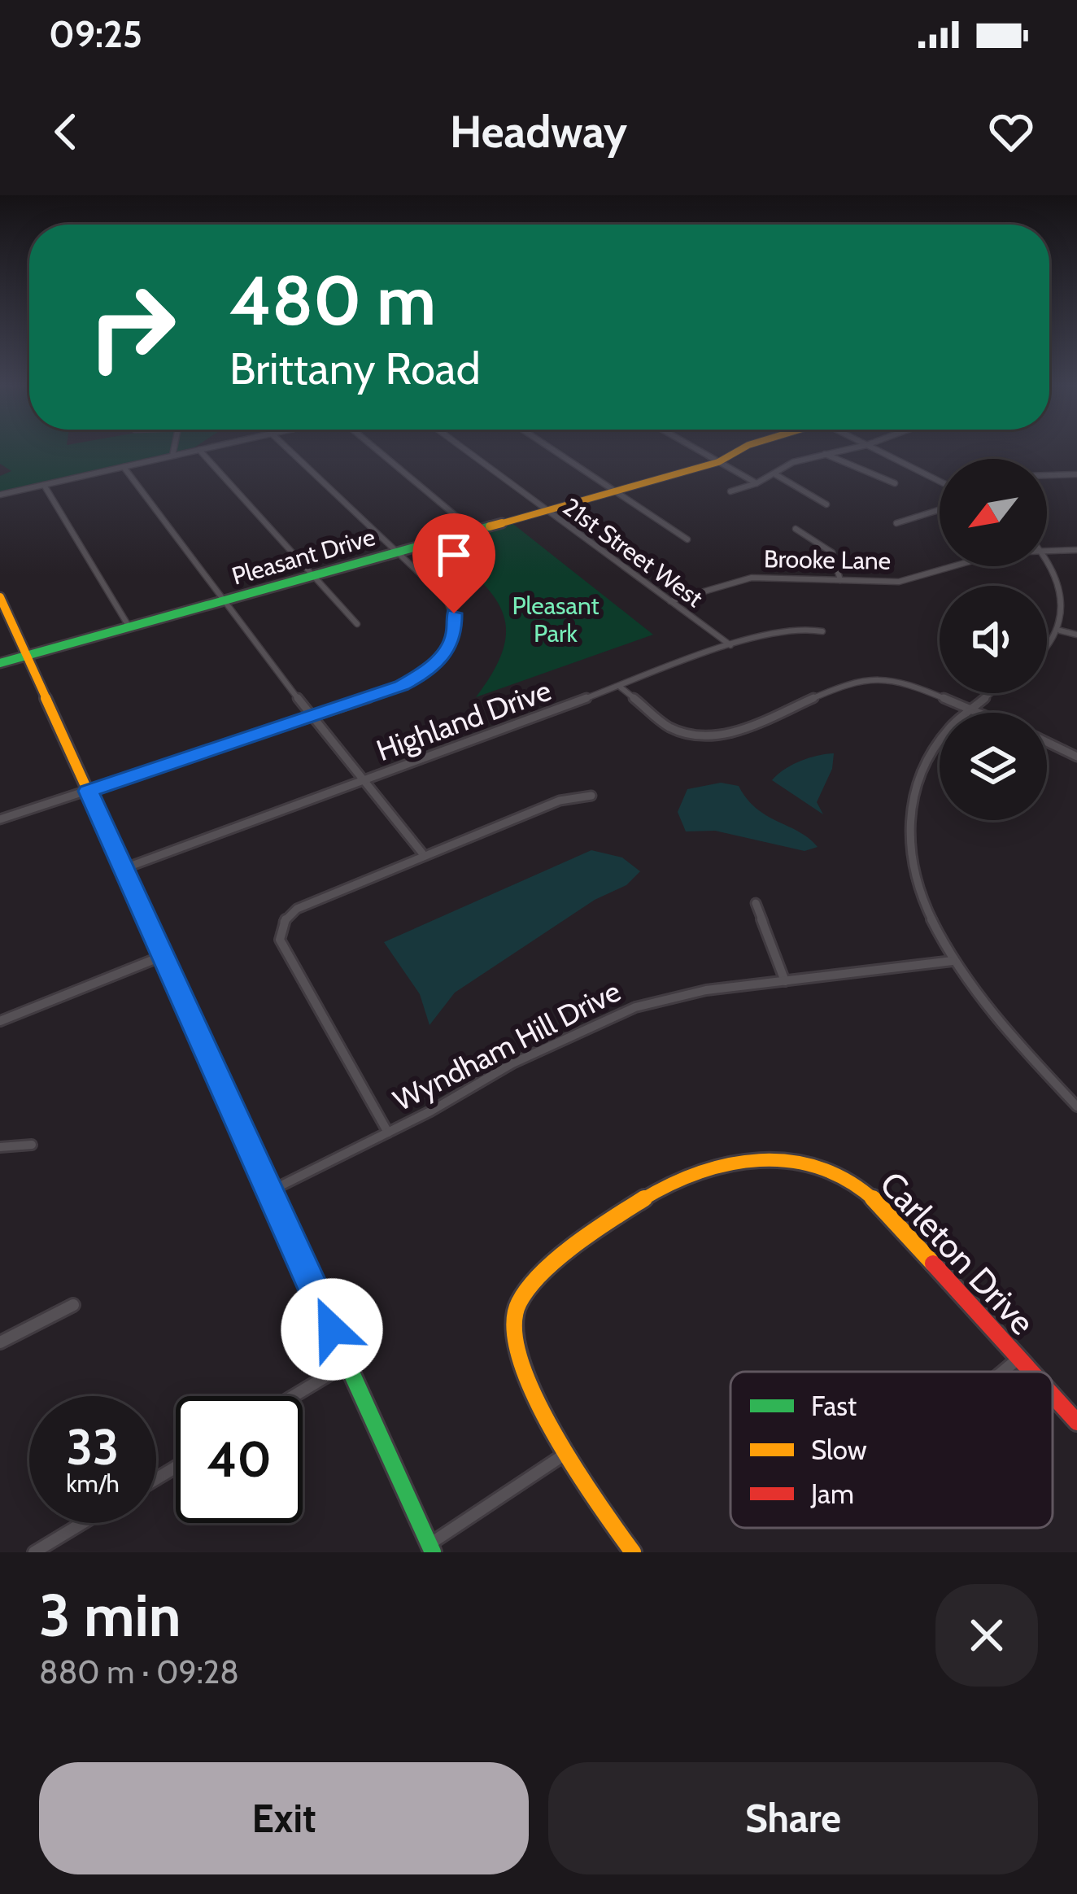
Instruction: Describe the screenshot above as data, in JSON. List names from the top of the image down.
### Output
{
  "streets": {
    "street": [
      "21st Street West",
      "Pleasant Drive",
      "Brooke Lane",
      "Highland Drive",
      "Wyndham Hill Drive",
      "Carleton Drive"
    ]
  },
  "crossings": [
    ["21st Street West", "Pleasant Drive"],
    ["21st Street West", "Brooke Lane"],
    ["21st Street West", "Highland Drive"]
  ],
  "parks": ["Pleasant Park"],
  "legend": ["Fast", "Slow", "Jam"],
  "north": "bottom left",
  "page": {
    "status": "09:25",
    "header": "Headway",
    "turn": ["480 m", "Brittany Road"],
    "speed": "33 km/h",
    "limit": "40",
    "heading": ["3 min", "880 m · 09:28"],
    "buttons": ["Exit", "Share"]
  }
}
